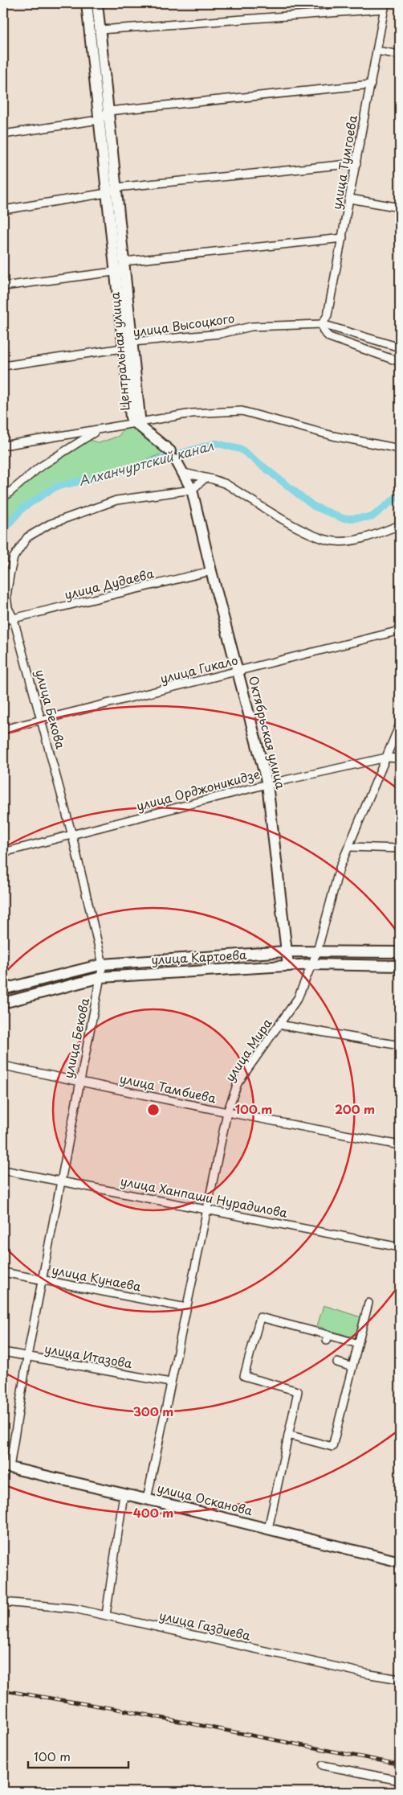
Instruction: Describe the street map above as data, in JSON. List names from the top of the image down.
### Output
{
  "streets": {
    "street": [
      "улица Тумгоева",
      "улица Высоцкого",
      "Центральная улица",
      "улица Дудаева",
      "улица Гикало",
      "улица Бекова",
      "Октябрьская улица",
      "улица Орджоникидзе",
      "улица Картоева",
      "улица Мира",
      "улица Тамбиева",
      "улица Ханпаши Нурадилова",
      "улица Кунаева",
      "улица Итазова",
      "улица Осканова",
      "улица Газдиева"
    ]
  },
  "crossings": [
    ["улица Тумгоева", "улица Высоцкого"],
    ["улица Высоцкого", "Центральная улица"],
    ["улица Дудаева", "улица Бекова"],
    ["улица Дудаева", "Октябрьская улица"],
    ["улица Гикало", "улица Бекова"],
    ["улица Гикало", "Октябрьская улица"],
    ["улица Бекова", "Октябрьская улица"],
    ["улица Бекова", "улица Орджоникидзе"],
    ["улица Бекова", "улица Картоева"],
    ["улица Бекова", "улица Тамбиева"],
    ["улица Бекова", "улица Ханпаши Нурадилова"],
    ["улица Бекова", "улица Кунаева"],
    ["улица Бекова", "улица Итазова"],
    ["улица Бекова", "улица Осканова"],
    ["Октябрьская улица", "улица Орджоникидзе"],
    ["Октябрьская улица", "улица Картоева"],
    ["улица Орджоникидзе", "улица Мира"],
    ["улица Картоева", "улица Мира"],
    ["улица Мира", "улица Тамбиева"],
    ["улица Мира", "улица Ханпаши Нурадилова"],
    ["улица Мира", "улица Кунаева"],
    ["улица Мира", "улица Итазова"],
    ["улица Мира", "улица Осканова"]
  ],
  "water": ["Алханчуртский канал"],
  "scale_bar": "100 m",
  "rings": [
    "100 m",
    "200 m",
    "300 m",
    "400 m"
  ]
}
